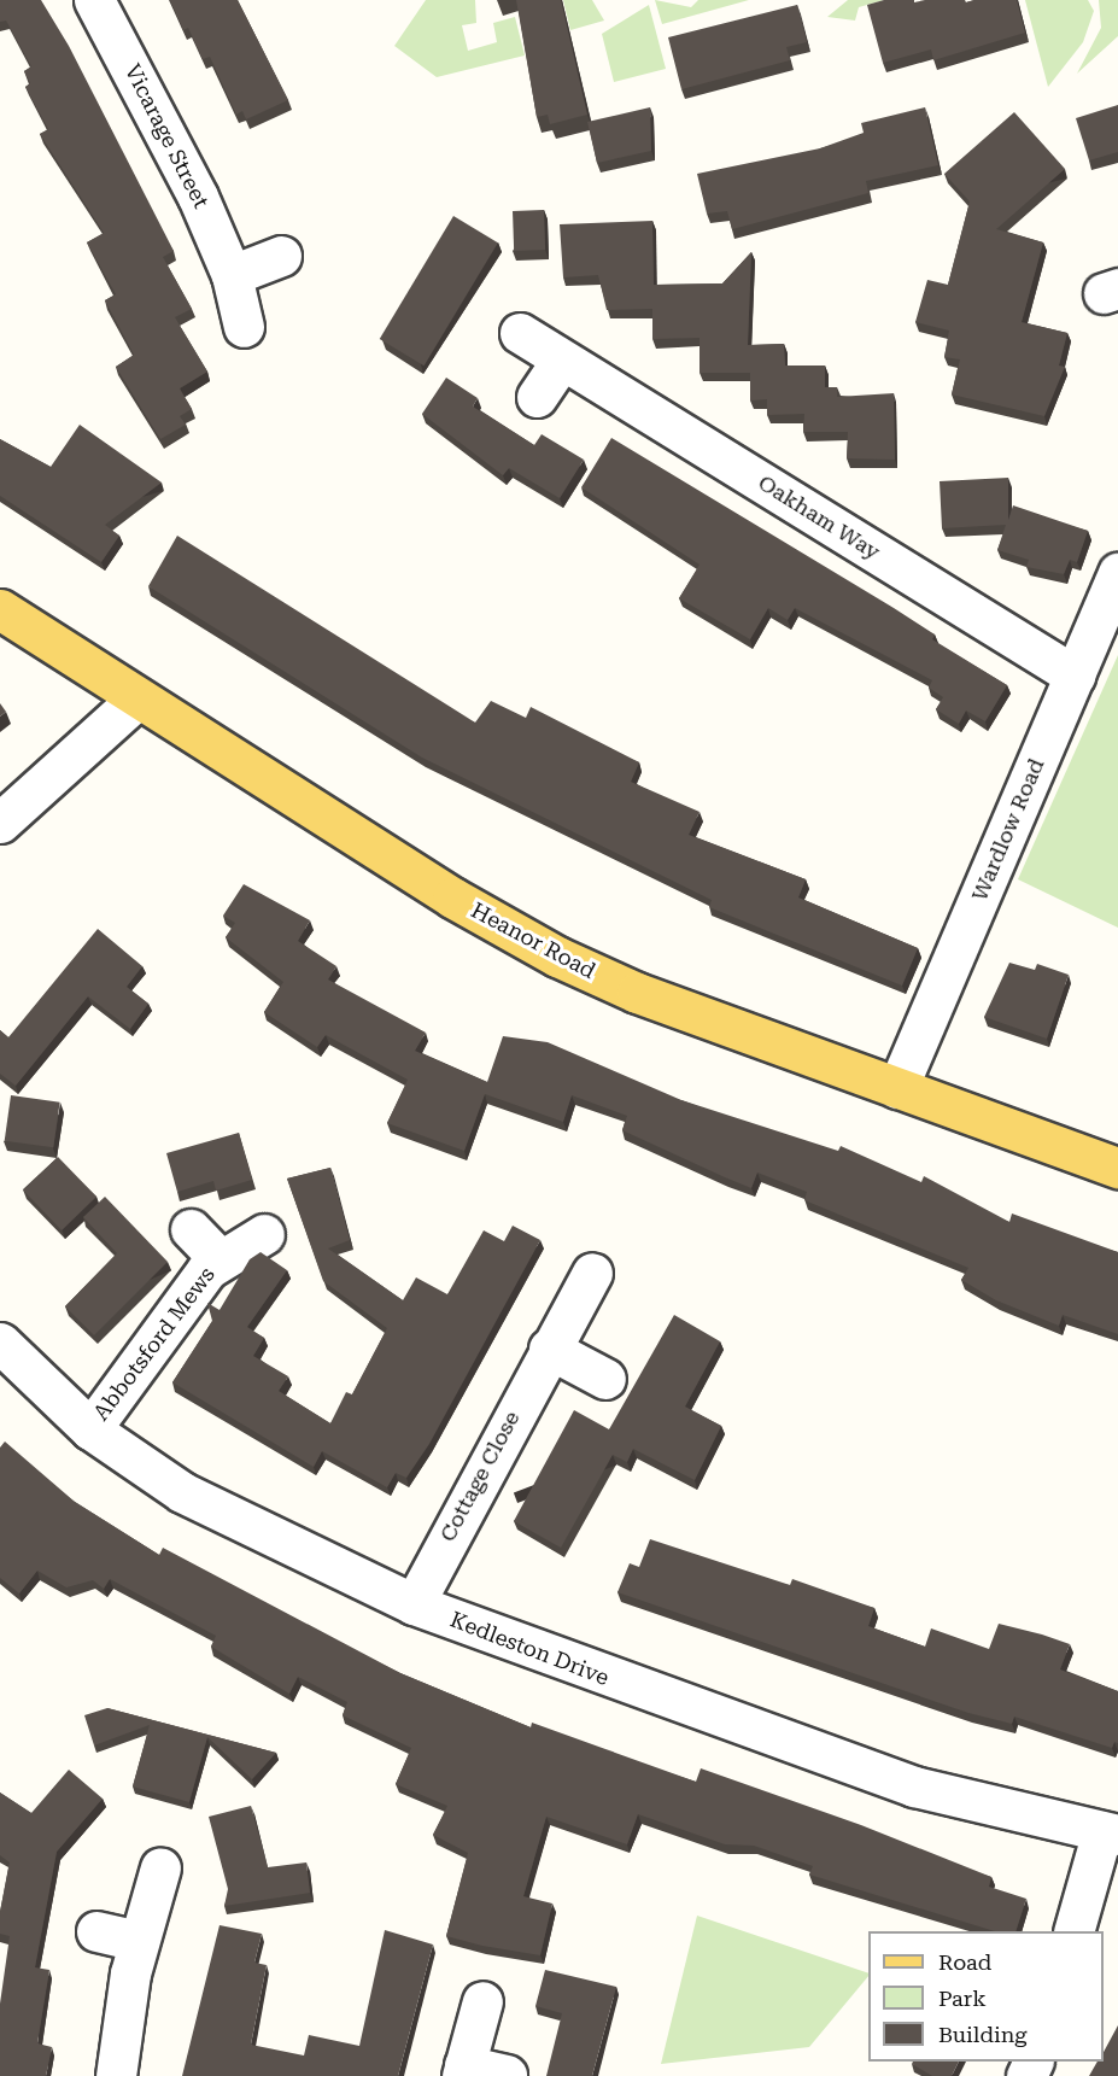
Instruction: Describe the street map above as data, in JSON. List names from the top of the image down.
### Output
{
  "streets": {
    "main road": ["Heanor Road"],
    "street": [
      "Vicarage Street",
      "Oakham Way",
      "Wardlow Road",
      "Abbotsford Mews",
      "Cottage Close",
      "Kedleston Drive"
    ]
  },
  "crossings": [
    ["Oakham Way", "Wardlow Road"],
    ["Wardlow Road", "Heanor Road"],
    ["Abbotsford Mews", "Kedleston Drive"],
    ["Cottage Close", "Kedleston Drive"]
  ],
  "legend": ["Road", "Park", "Building"]
}
